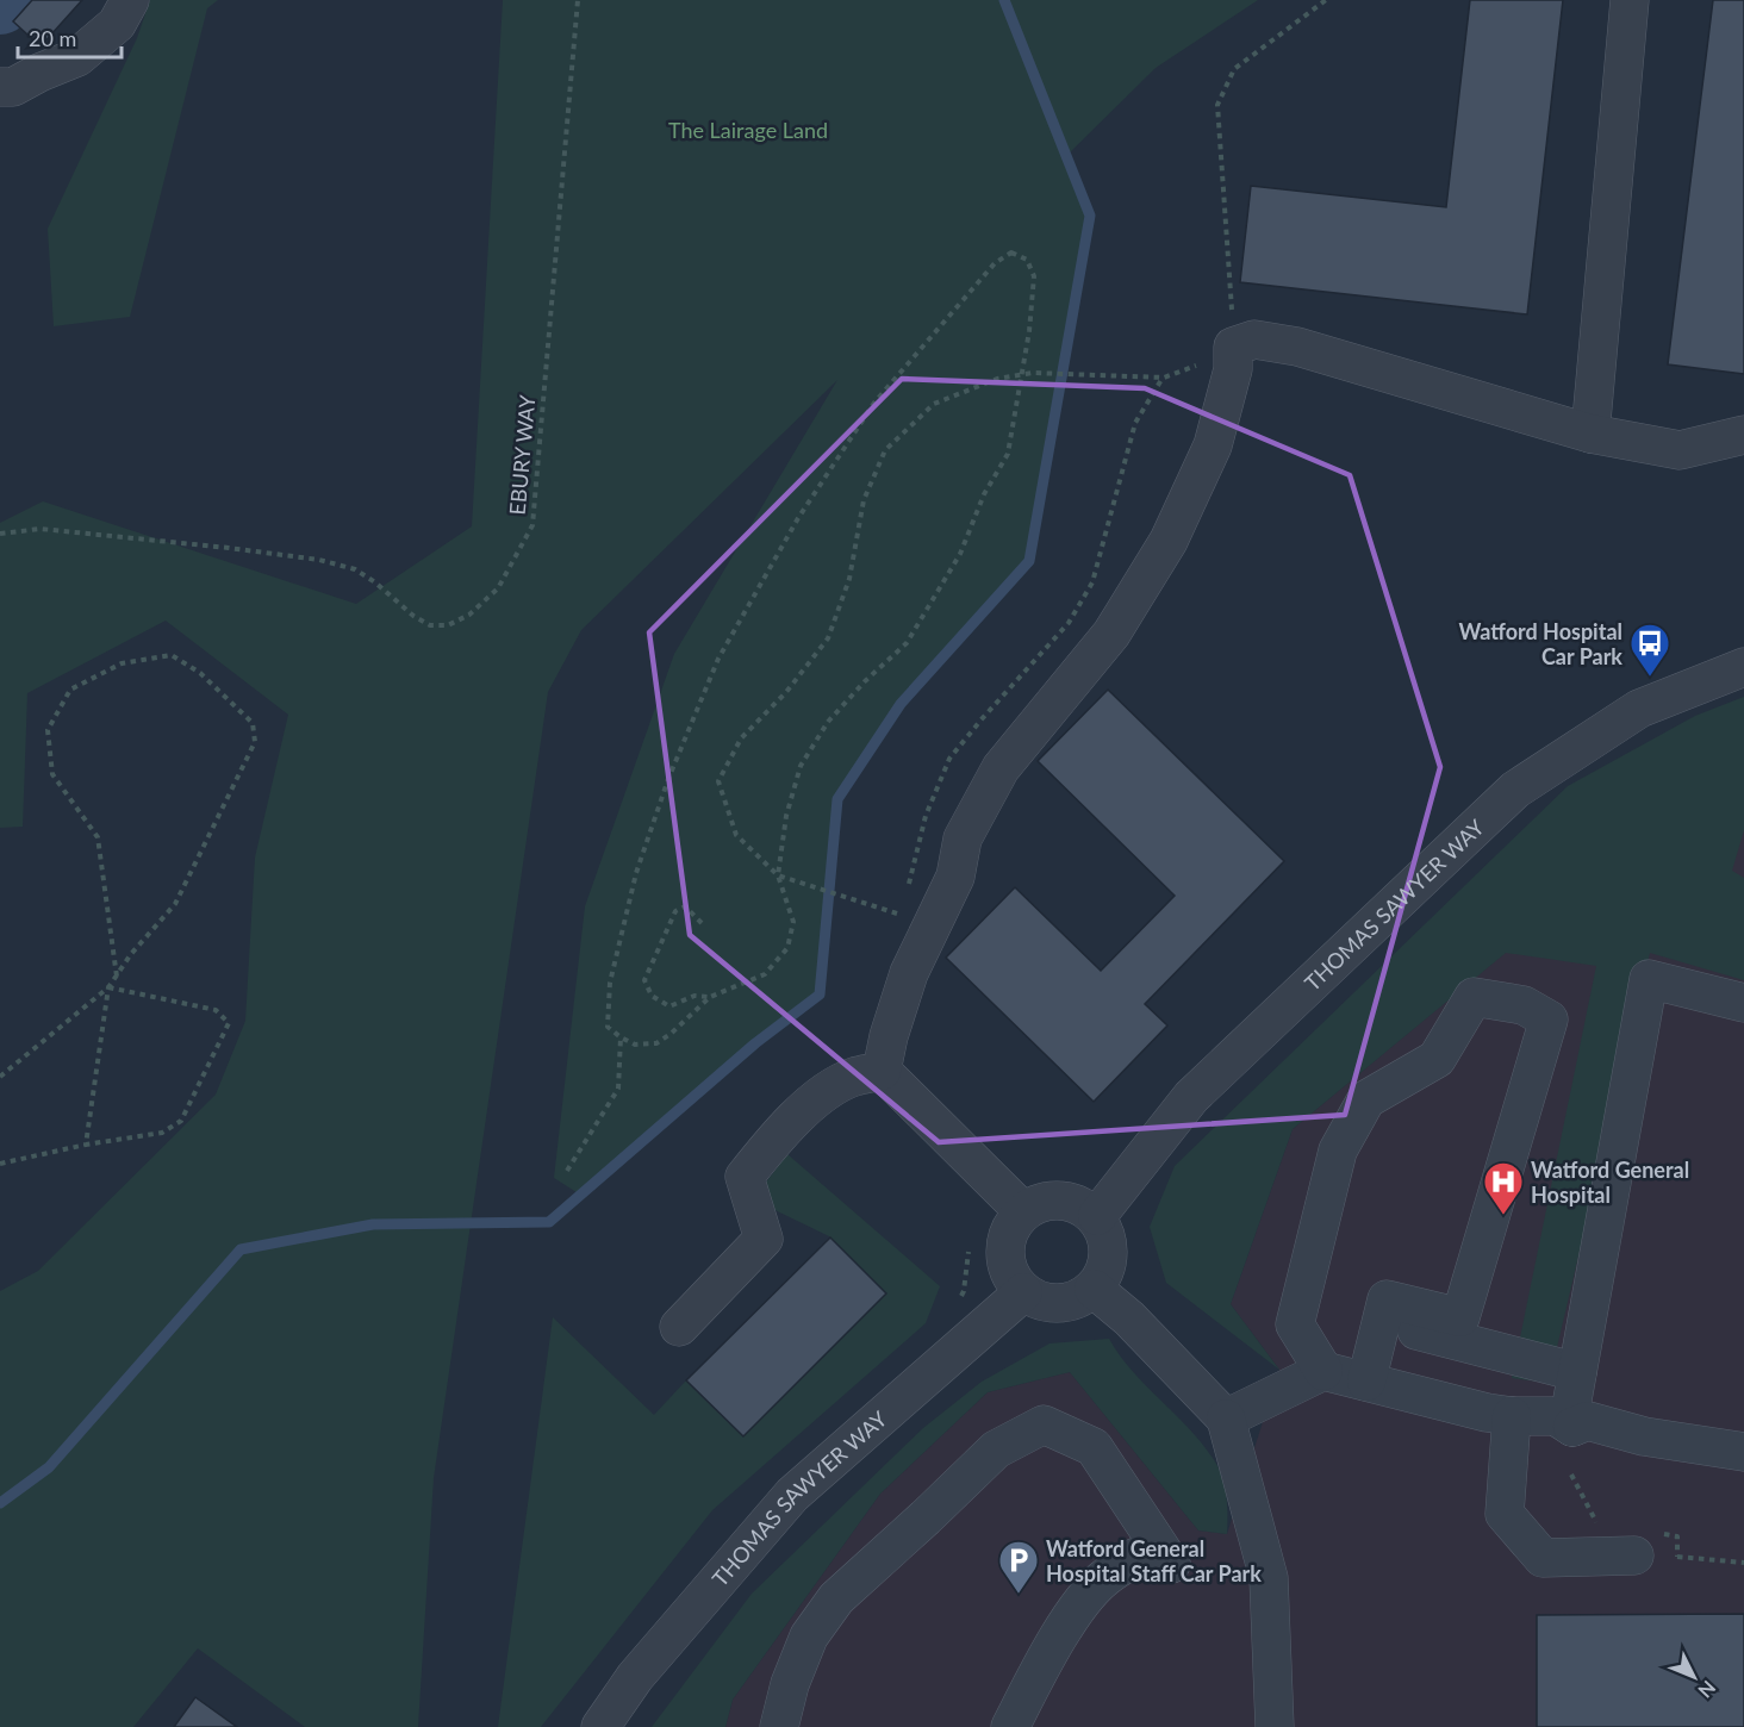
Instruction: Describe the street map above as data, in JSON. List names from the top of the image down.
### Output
{
  "streets": {
    "street": ["THOMAS SAWYER WAY"],
    "path": ["EBURY WAY"]
  },
  "parks": ["The Lairage Land"],
  "places": {
    "bus stop": ["Watford Hospital Car Park"],
    "hospital": ["Watford General Hospital"],
    "parking": ["Watford General Hospital Staff Car Park"]
  },
  "scale_bar": "20 m",
  "north": "bottom right"
}
